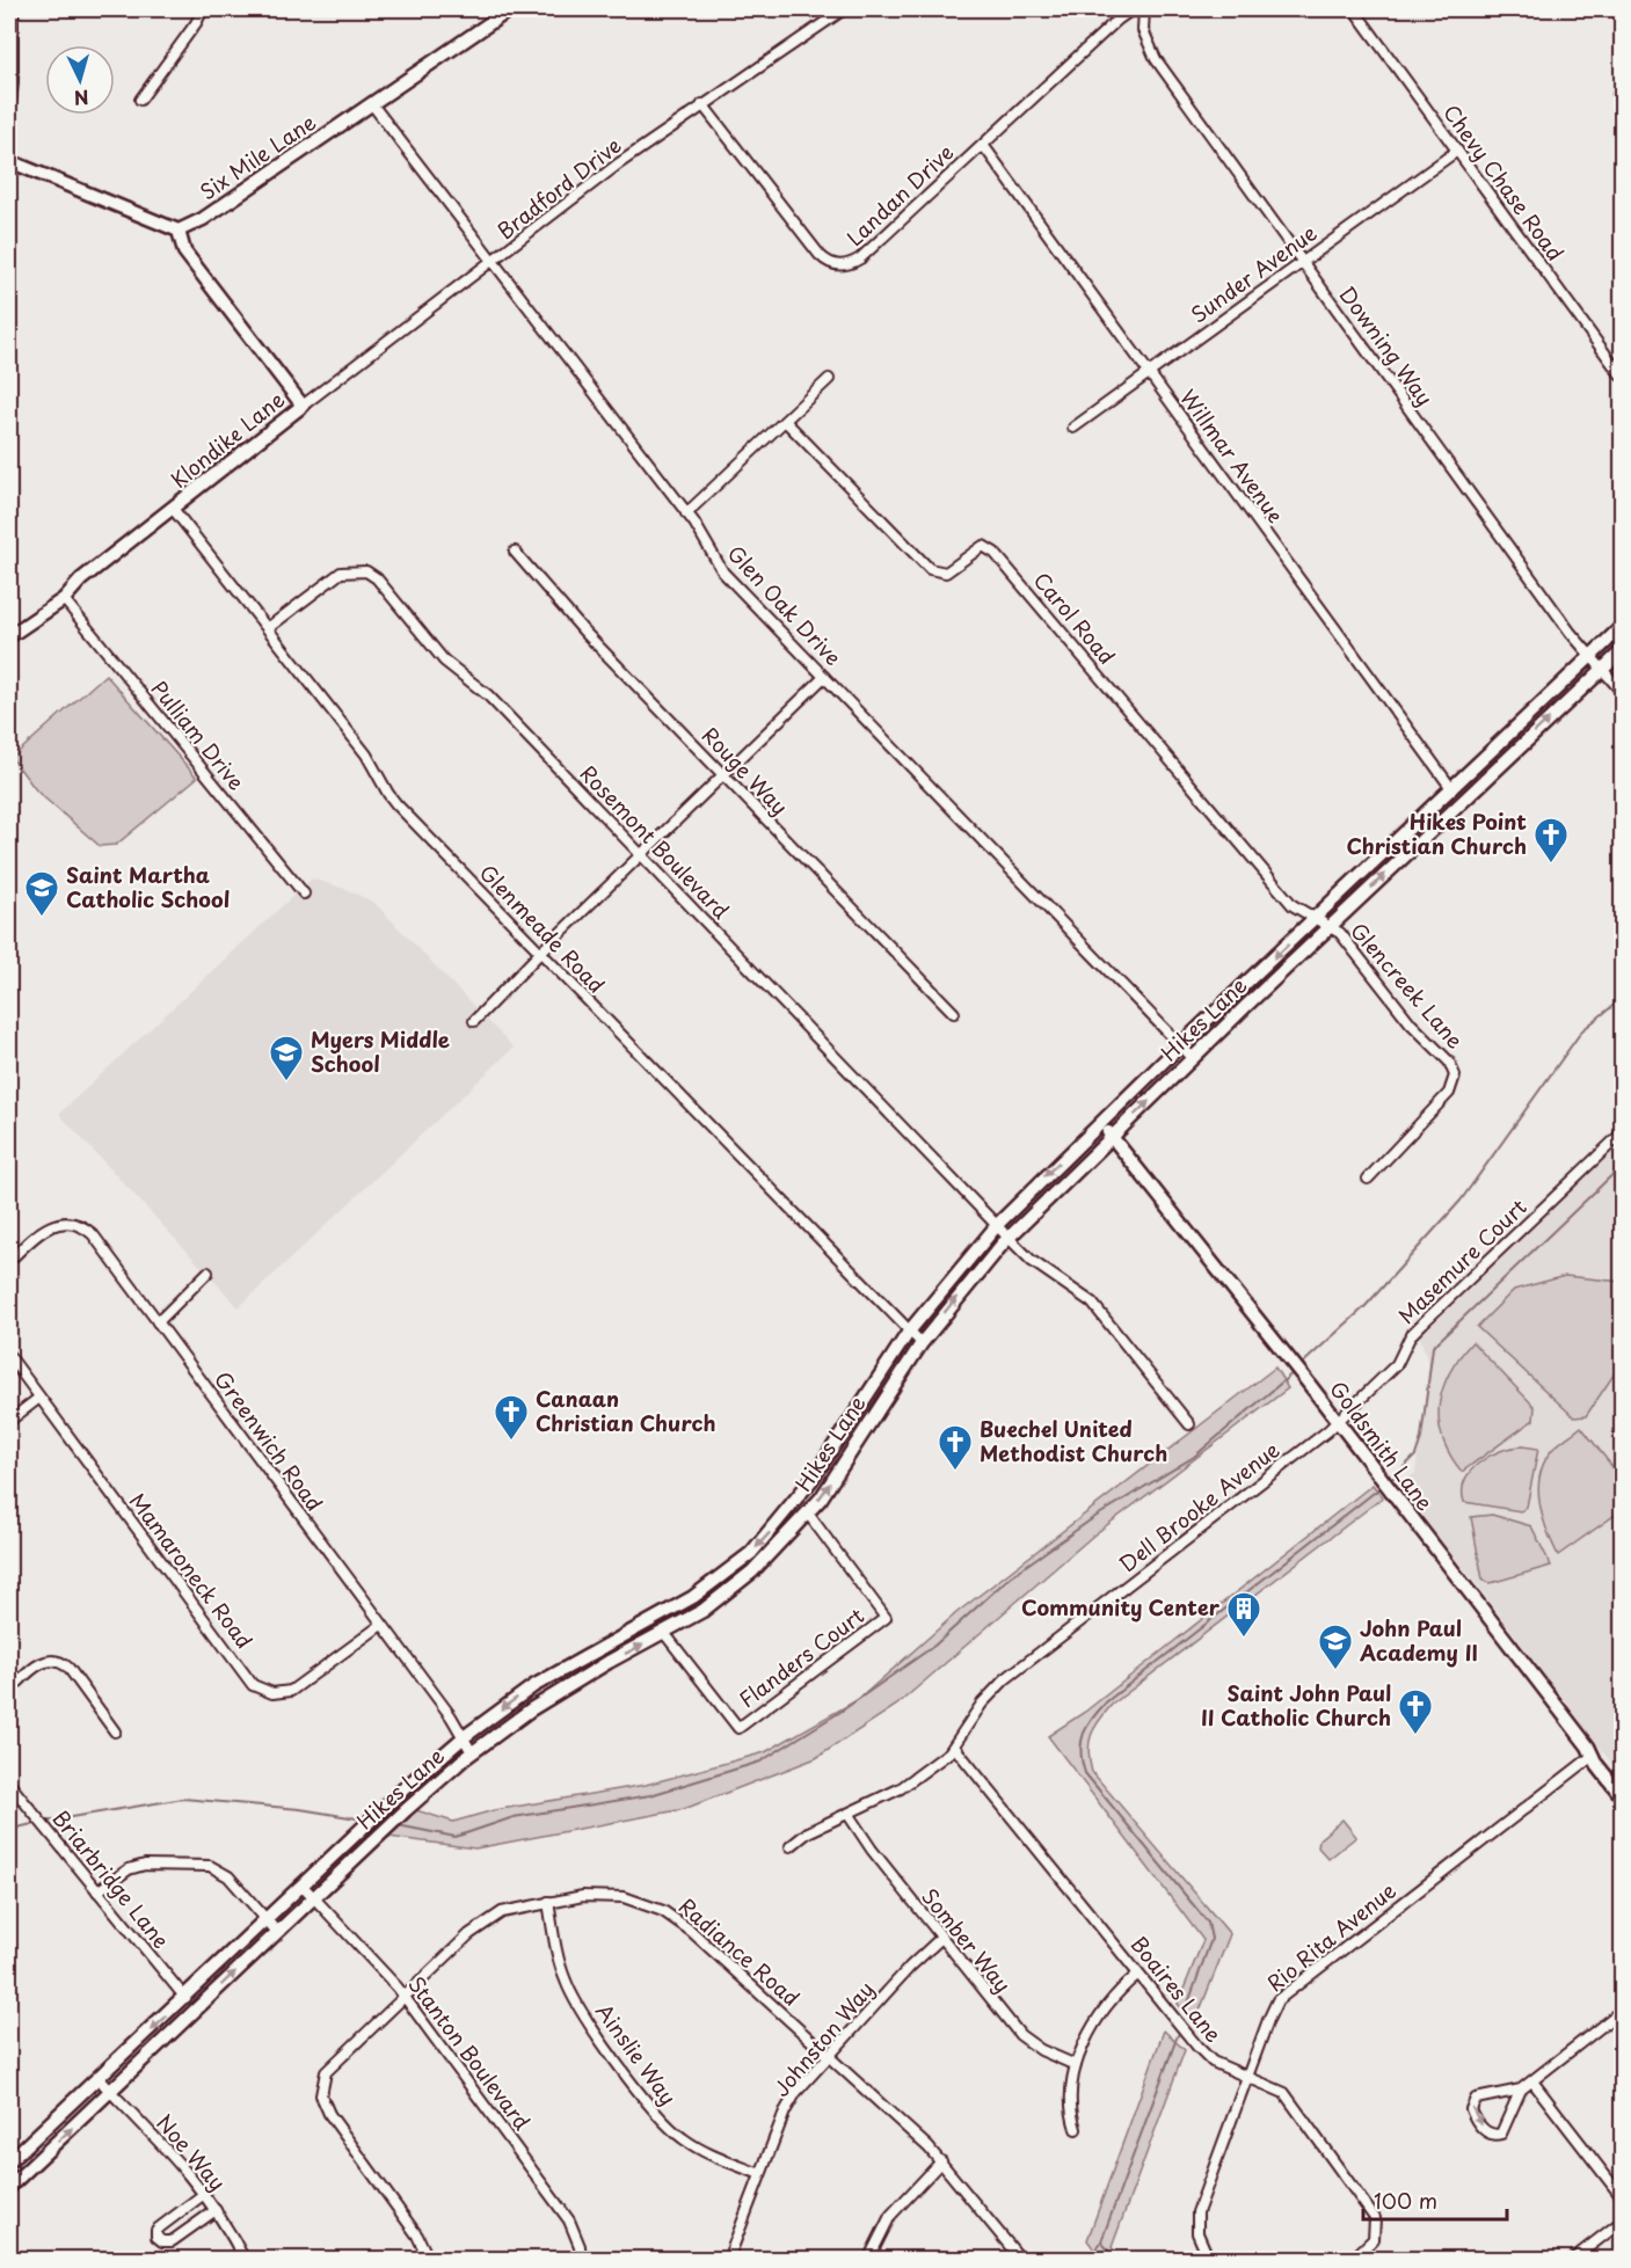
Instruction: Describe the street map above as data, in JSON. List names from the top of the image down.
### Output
{
  "streets": {
    "main road": [
      "Six Mile Lane",
      "Klondike Lane",
      "Hikes Lane",
      "Goldsmith Lane"
    ],
    "street": [
      "Chevy Chase Road",
      "Bradford Drive",
      "Landan Drive",
      "Sunder Avenue",
      "Downing Way",
      "Willmar Avenue",
      "Glen Oak Drive",
      "Carol Road",
      "Pulliam Drive",
      "Rouge Way",
      "Rosemont Boulevard",
      "Glenmeade Road",
      "Glencreek Lane",
      "Masemure Court",
      "Greenwich Road",
      "Dell Brooke Avenue",
      "Mamaroneck Road",
      "Flanders Court",
      "Briarbridge Lane",
      "Rio Rita Avenue",
      "Somber Way",
      "Radiance Road",
      "Boaires Lane",
      "Johnston Way",
      "Stanton Boulevard",
      "Ainslie Way",
      "Noe Way"
    ]
  },
  "crossings": [
    ["Six Mile Lane", "Klondike Lane"],
    ["Six Mile Lane", "Glen Oak Drive"],
    ["Chevy Chase Road", "Sunder Avenue"],
    ["Bradford Drive", "Landan Drive"],
    ["Bradford Drive", "Klondike Lane"],
    ["Bradford Drive", "Glen Oak Drive"],
    ["Landan Drive", "Downing Way"],
    ["Landan Drive", "Willmar Avenue"],
    ["Sunder Avenue", "Downing Way"],
    ["Sunder Avenue", "Willmar Avenue"],
    ["Downing Way", "Hikes Lane"],
    ["Klondike Lane", "Pulliam Drive"],
    ["Klondike Lane", "Glenmeade Road"],
    ["Willmar Avenue", "Hikes Lane"],
    ["Glen Oak Drive", "Hikes Lane"],
    ["Carol Road", "Glencreek Lane"],
    ["Carol Road", "Hikes Lane"],
    ["Rosemont Boulevard", "Glenmeade Road"],
    ["Rosemont Boulevard", "Hikes Lane"],
    ["Glenmeade Road", "Hikes Lane"],
    ["Glencreek Lane", "Hikes Lane"],
    ["Hikes Lane", "Greenwich Road"],
    ["Hikes Lane", "Goldsmith Lane"],
    ["Hikes Lane", "Flanders Court"],
    ["Hikes Lane", "Briarbridge Lane"],
    ["Hikes Lane", "Stanton Boulevard"],
    ["Hikes Lane", "Noe Way"],
    ["Masemure Court", "Goldsmith Lane"],
    ["Masemure Court", "Dell Brooke Avenue"],
    ["Greenwich Road", "Mamaroneck Road"],
    ["Goldsmith Lane", "Dell Brooke Avenue"],
    ["Goldsmith Lane", "Rio Rita Avenue"],
    ["Dell Brooke Avenue", "Somber Way"],
    ["Dell Brooke Avenue", "Boaires Lane"],
    ["Rio Rita Avenue", "Boaires Lane"],
    ["Somber Way", "Johnston Way"],
    ["Radiance Road", "Johnston Way"],
    ["Radiance Road", "Stanton Boulevard"],
    ["Radiance Road", "Ainslie Way"],
    ["Johnston Way", "Ainslie Way"]
  ],
  "places": {
    "church": [
      "Hikes Point Christian Church",
      "Canaan Christian Church",
      "Buechel United Methodist Church",
      "Saint John Paul II Catholic Church"
    ],
    "school or university": ["Saint Martha Catholic School", "Myers Middle School", "John Paul Academy II"],
    "building": ["Community Center"]
  },
  "scale_bar": "100 m",
  "north": "bottom"
}
